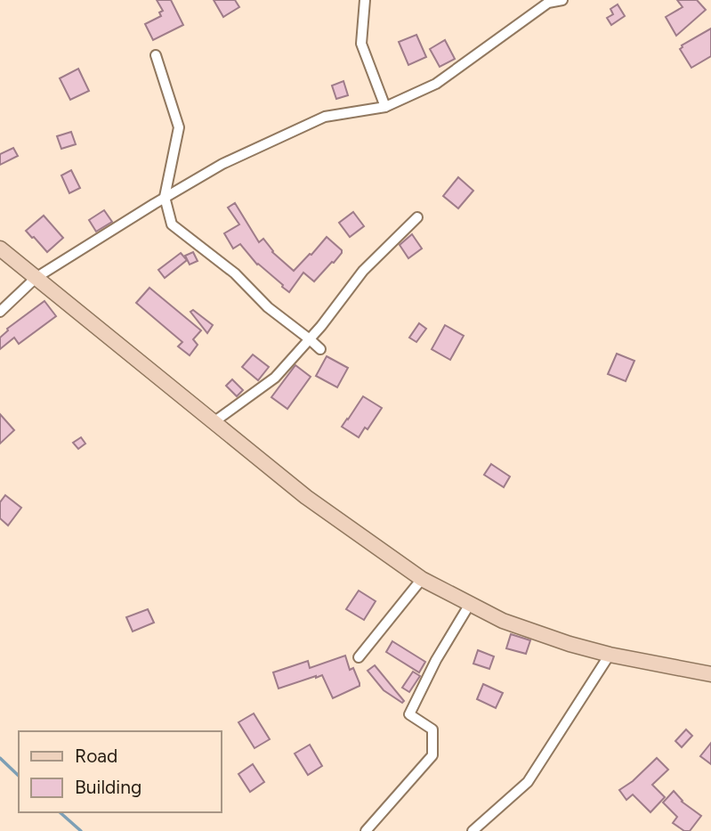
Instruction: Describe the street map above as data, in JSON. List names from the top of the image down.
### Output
{
  "legend": ["Road", "Building"]
}
